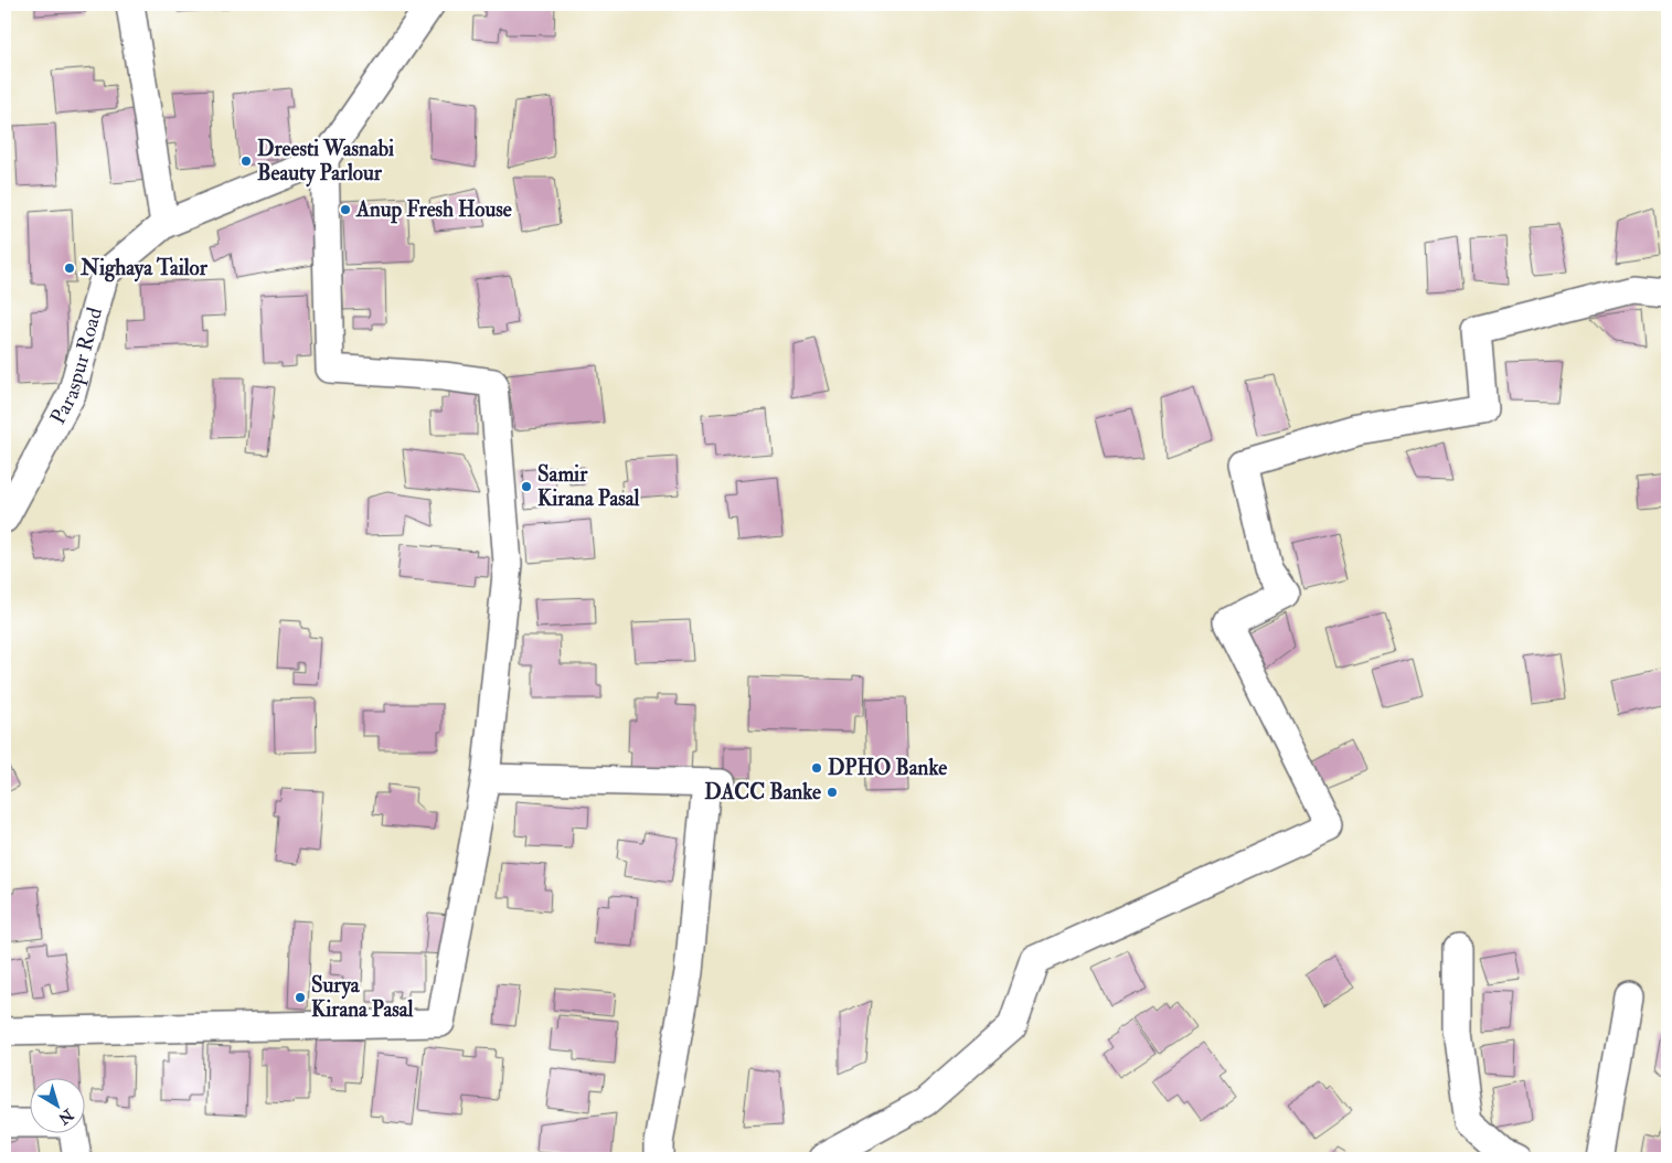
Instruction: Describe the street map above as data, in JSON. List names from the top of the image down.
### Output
{
  "streets": {
    "street": ["Paraspur Road"]
  },
  "places": [
    "Dreesti Wasnabi Beauty Parlour",
    "Anup Fresh House",
    "Nighaya Tailor",
    "Samir Kirana Pasal",
    "DPHO Banke",
    "DACC Banke",
    "Surya Kirana Pasal"
  ],
  "north": "bottom right"
}
